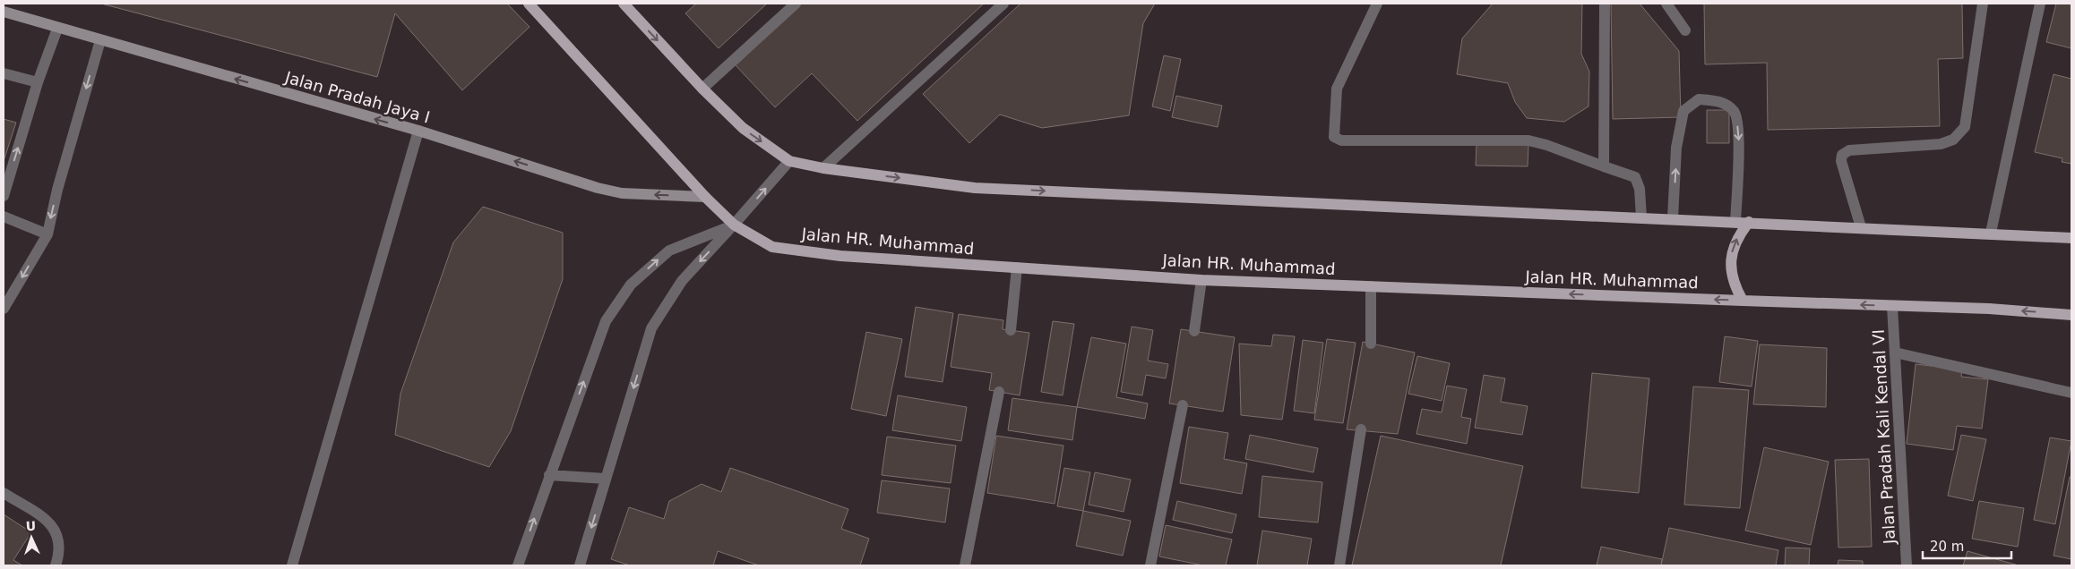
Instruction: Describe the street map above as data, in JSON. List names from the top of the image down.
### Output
{
  "streets": {
    "main road": ["Jalan HR. Muhammad"],
    "street": ["Jalan Pradah Jaya I", "Jalan Pradah Kali Kendal VI"]
  },
  "crossings": [
    ["Jalan Pradah Jaya I", "Jalan HR. Muhammad"],
    ["Jalan HR. Muhammad", "Jalan Pradah Kali Kendal VI"]
  ],
  "one_way": ["Jalan Pradah Jaya I"],
  "scale_bar": "20 m",
  "north": "top"
}
